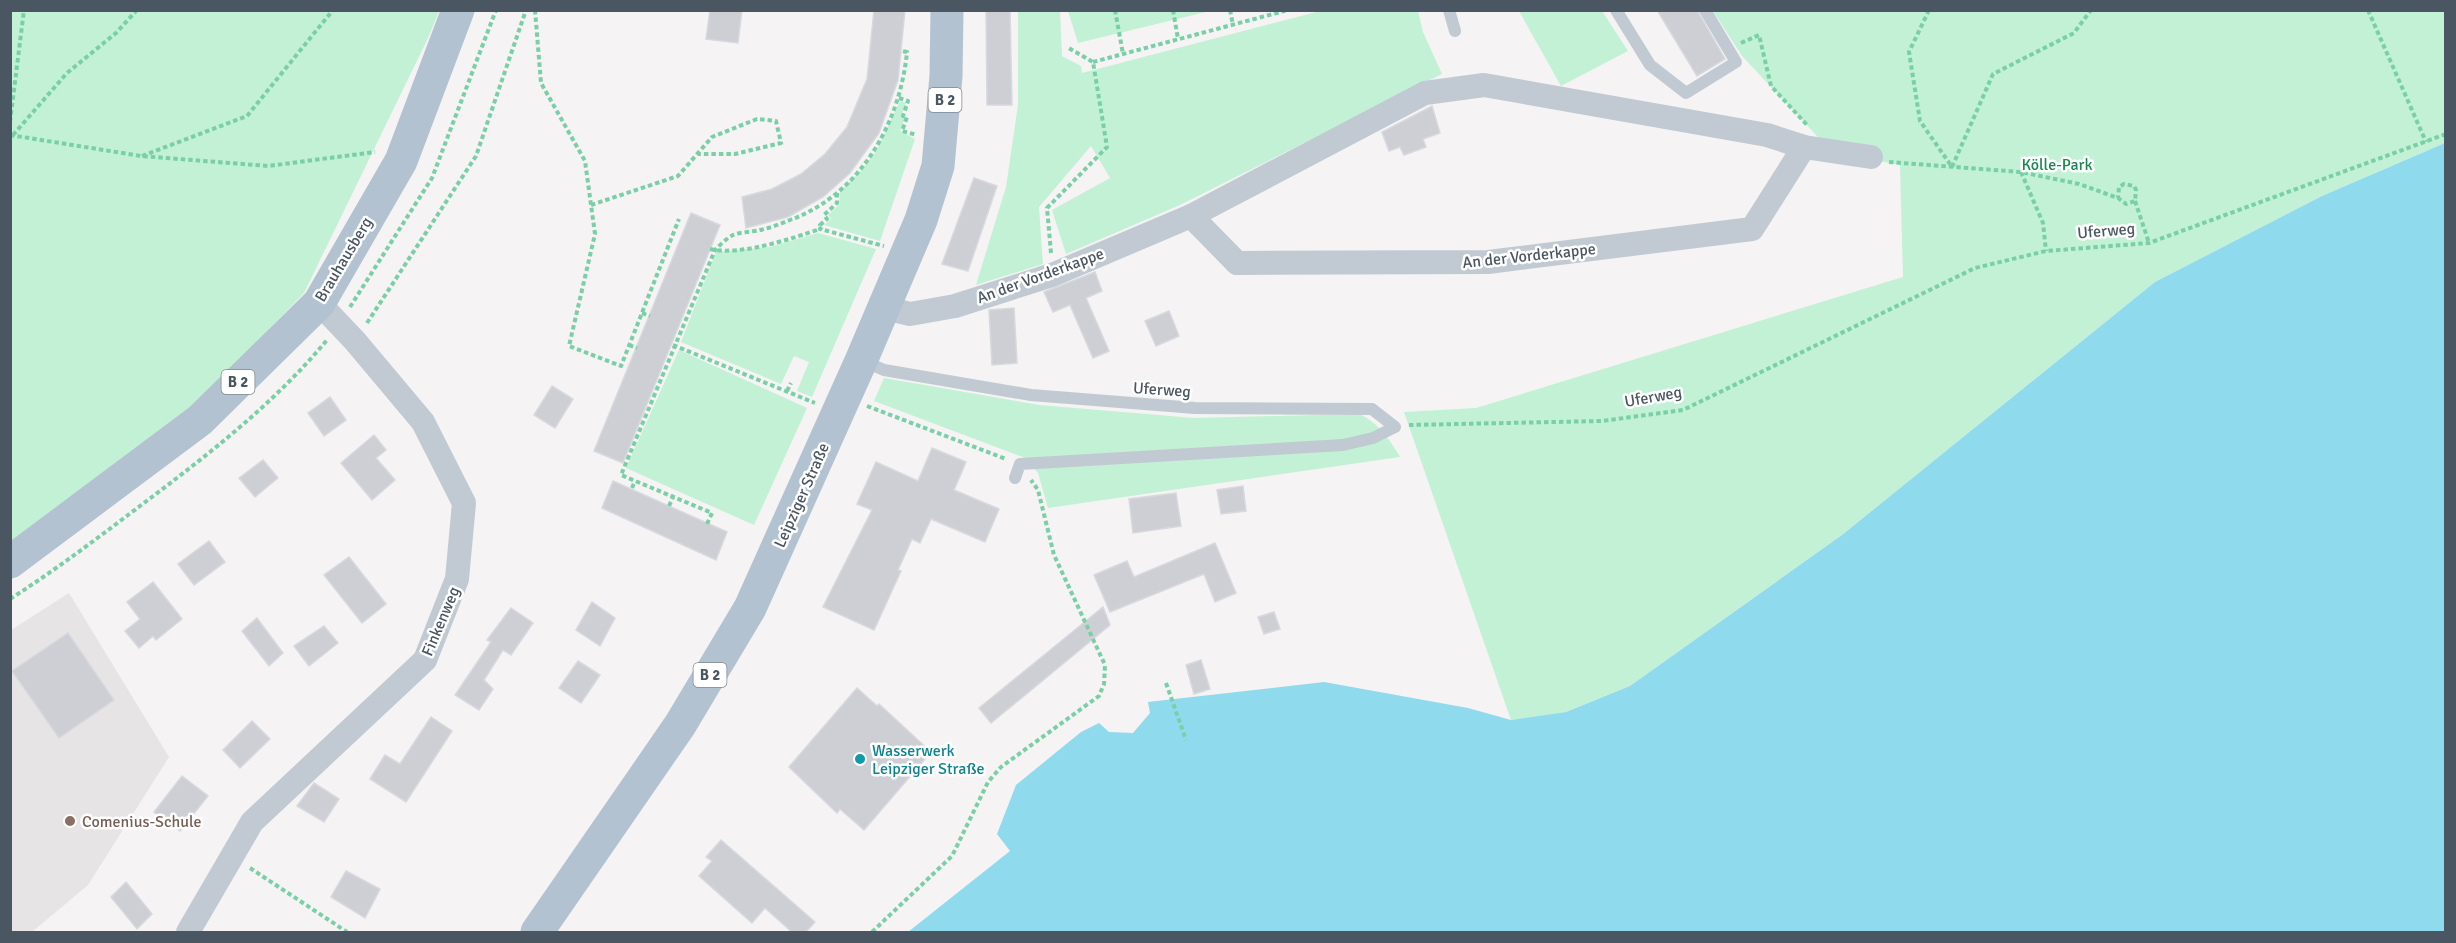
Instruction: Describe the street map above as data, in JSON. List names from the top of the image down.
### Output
{
  "streets": {
    "main road": ["B 2", "Brauhausberg", "Leipziger Straße"],
    "street": ["An der Vorderkappe", "Finkenweg"],
    "lane": ["Uferweg"]
  },
  "crossings": [
    ["Uferweg", "Leipziger Straße"],
    ["An der Vorderkappe", "Leipziger Straße"],
    ["Brauhausberg", "Finkenweg"]
  ],
  "parks": ["Kölle-Park"],
  "places": ["Wasserwerk Leipziger Straße", "Comenius-Schule"]
}
